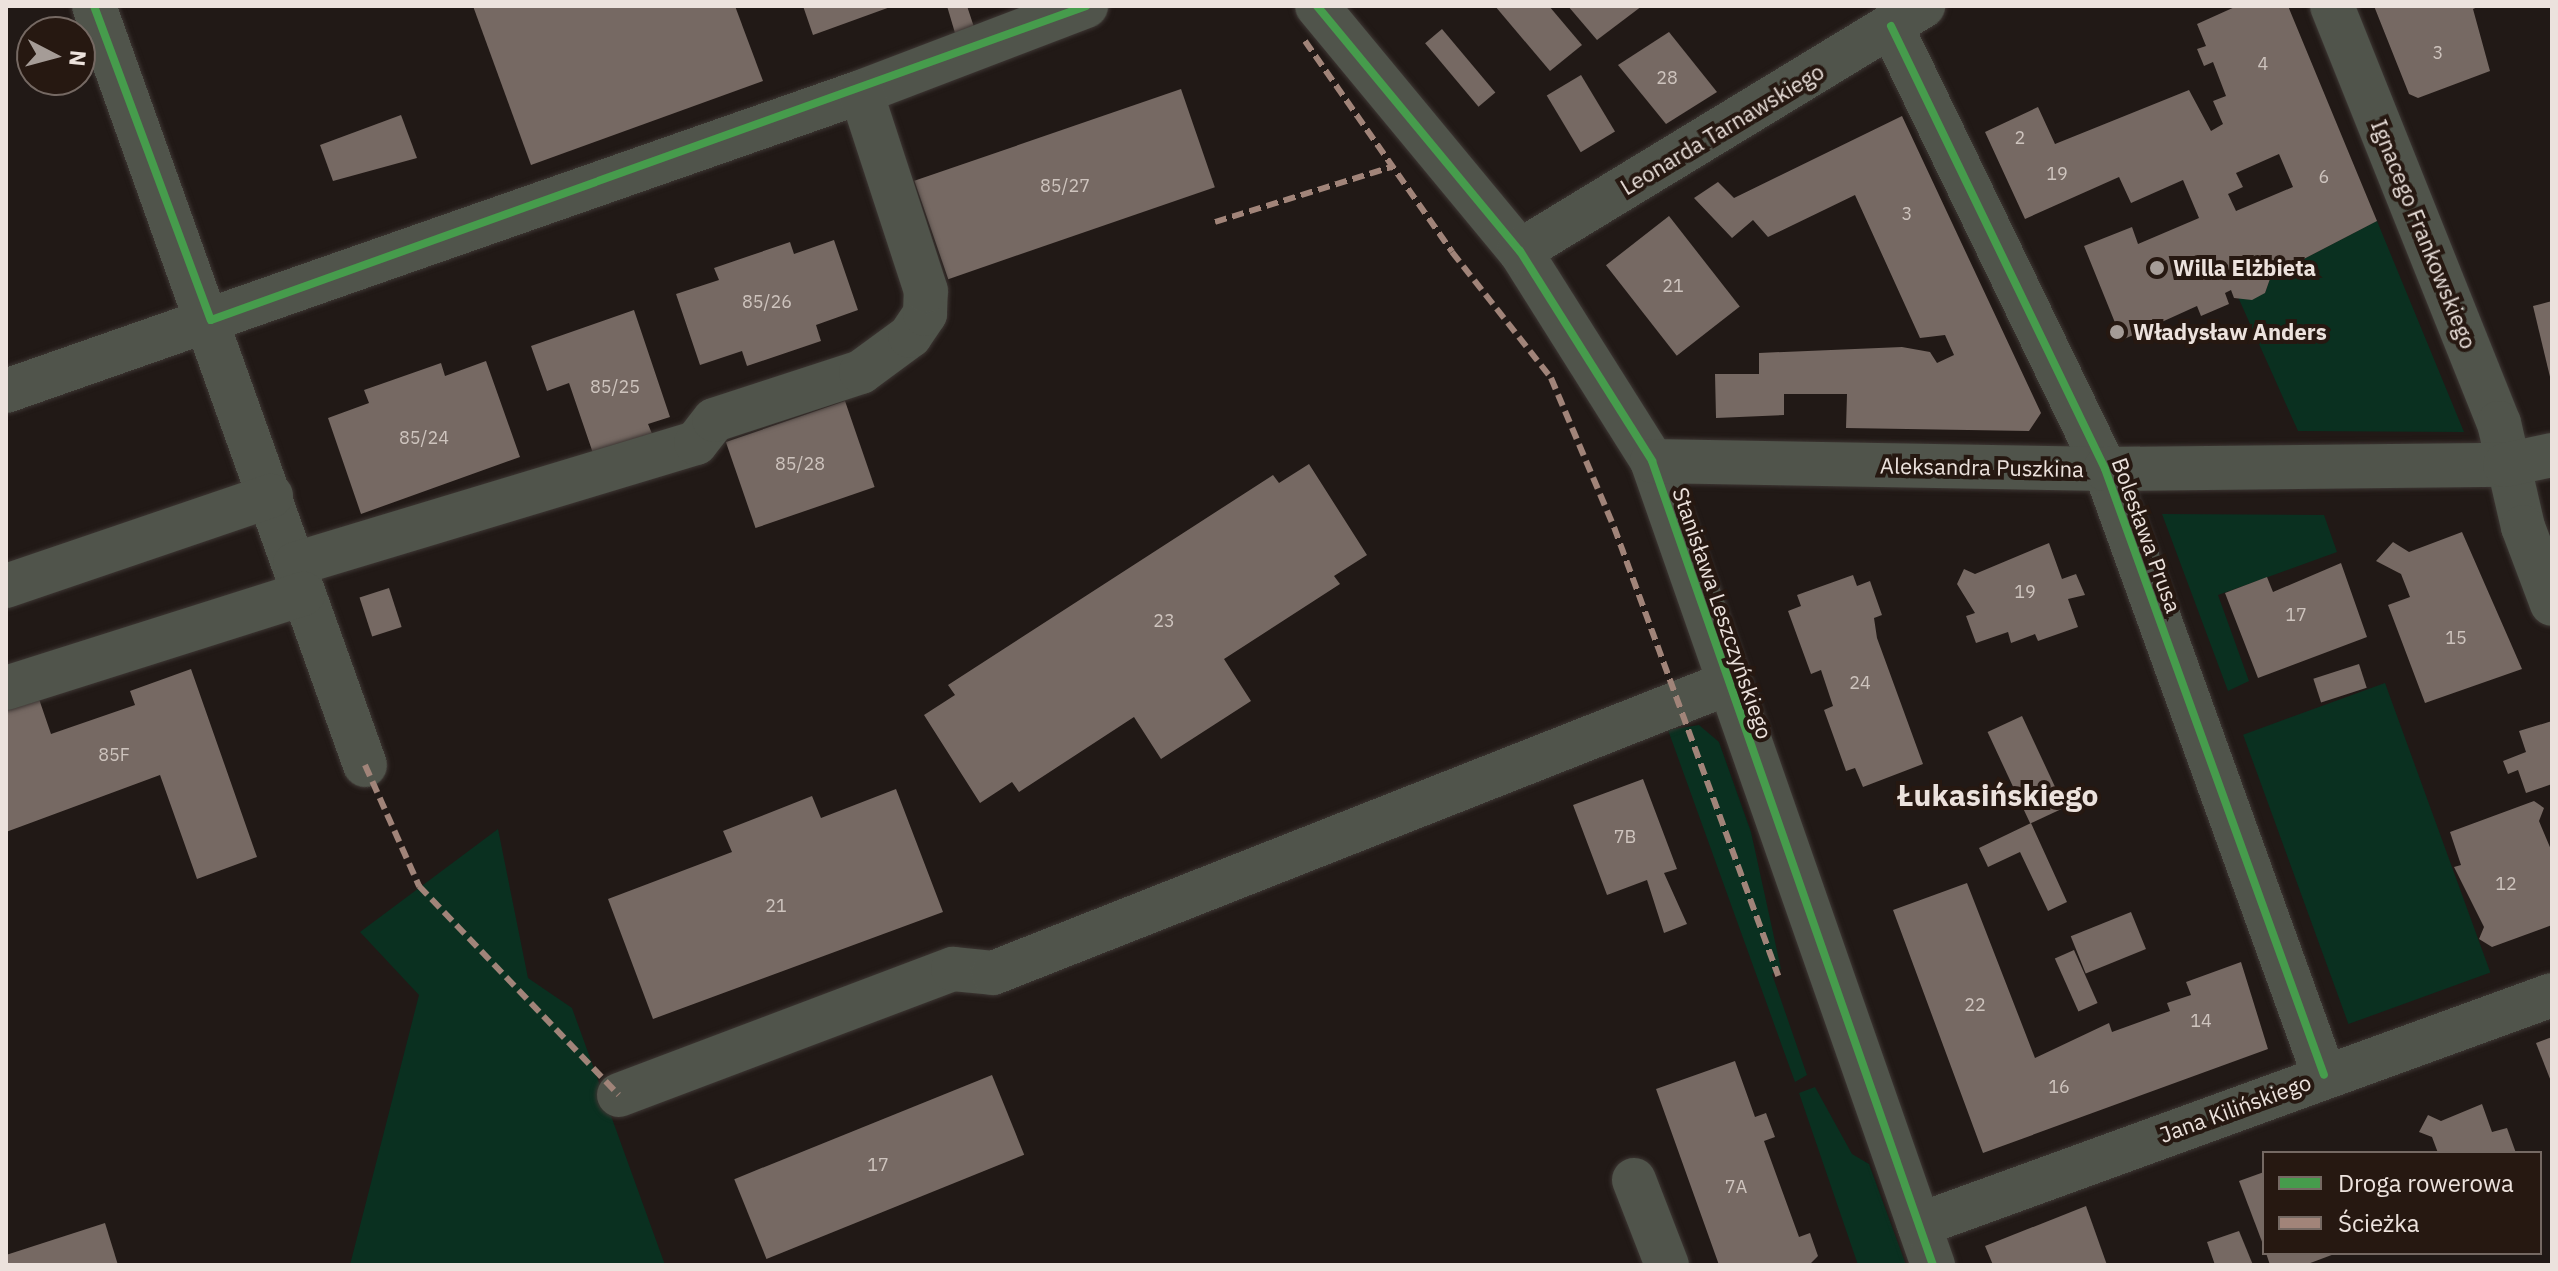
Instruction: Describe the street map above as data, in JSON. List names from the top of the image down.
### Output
{
  "streets": {
    "street": [
      "Leonarda Tarnawskiego",
      "Ignacego Frankowskiego",
      "Aleksandra Puszkina",
      "Bolesława Prusa",
      "Stanisława Leszczyńskiego",
      "Jana Kilińskiego"
    ]
  },
  "crossings": [
    ["Leonarda Tarnawskiego", "Bolesława Prusa"],
    ["Leonarda Tarnawskiego", "Stanisława Leszczyńskiego"],
    ["Ignacego Frankowskiego", "Aleksandra Puszkina"],
    ["Aleksandra Puszkina", "Bolesława Prusa"],
    ["Aleksandra Puszkina", "Stanisława Leszczyńskiego"],
    ["Bolesława Prusa", "Jana Kilińskiego"],
    ["Stanisława Leszczyńskiego", "Jana Kilińskiego"]
  ],
  "districts": ["Łukasińskiego"],
  "places": ["Willa Elżbieta", "Władysław Anders"],
  "house_numbers": [
    "3",
    "4",
    "28",
    "2",
    "19",
    "6",
    "85/27",
    "3",
    "21",
    "85/26",
    "85/25",
    "85/24",
    "85/28",
    "19",
    "17",
    "23",
    "15",
    "24",
    "85F",
    "7B",
    "12",
    "21",
    "22",
    "14",
    "16",
    "17",
    "7A"
  ],
  "legend": ["Droga rowerowa", "Ścieżka"],
  "north": "right"
}
